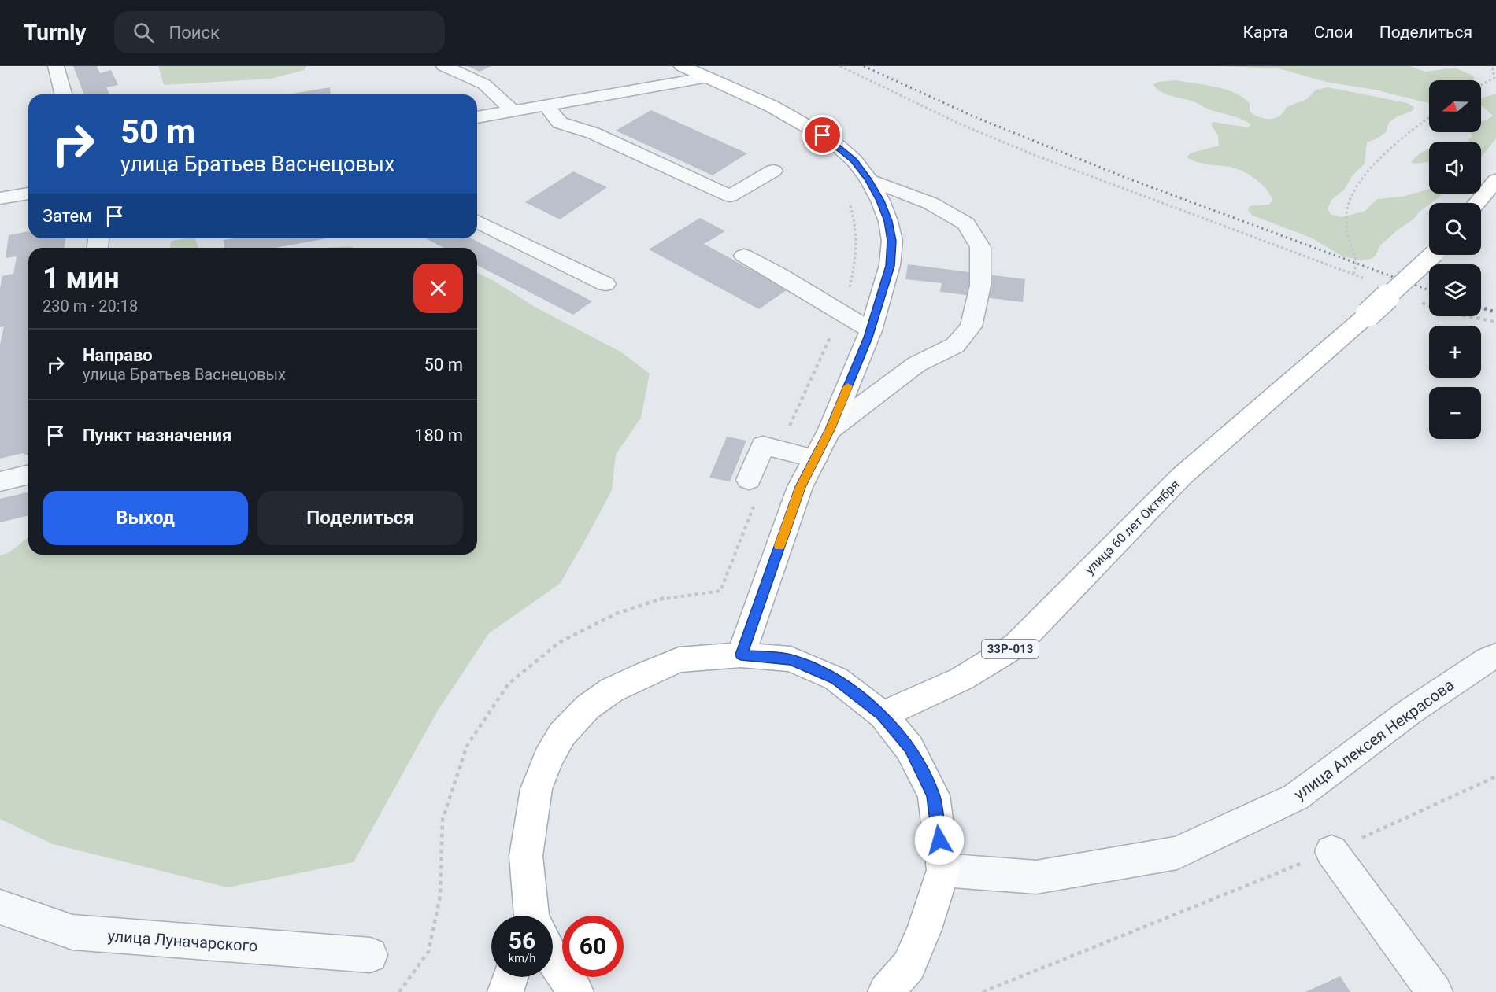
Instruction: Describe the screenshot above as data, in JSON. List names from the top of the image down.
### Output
{
  "streets": {
    "main road": ["улица 60 лет Октября", "33Р-013"],
    "street": ["улица Алексея Некрасова", "улица Луначарского"]
  },
  "north": "left",
  "page": {
    "header": "Turnly",
    "search": "Поиск",
    "nav": ["Карта", "Слои", "Поделиться"],
    "map_buttons": ["+", "−"],
    "turn": ["50 m", "улица Братьев Васнецовых"],
    "then": "Затем",
    "heading": ["1 мин", "230 m · 20:18"],
    "list": [
      {
        "name": "Направо",
        "note": "улица Братьев Васнецовых",
        "value": "50 m"
      },
      {
        "name": "Пункт назначения",
        "value": "180 m"
      }
    ],
    "buttons": ["Выход", "Поделиться"],
    "speed": "56 km/h",
    "limit": "60"
  }
}
